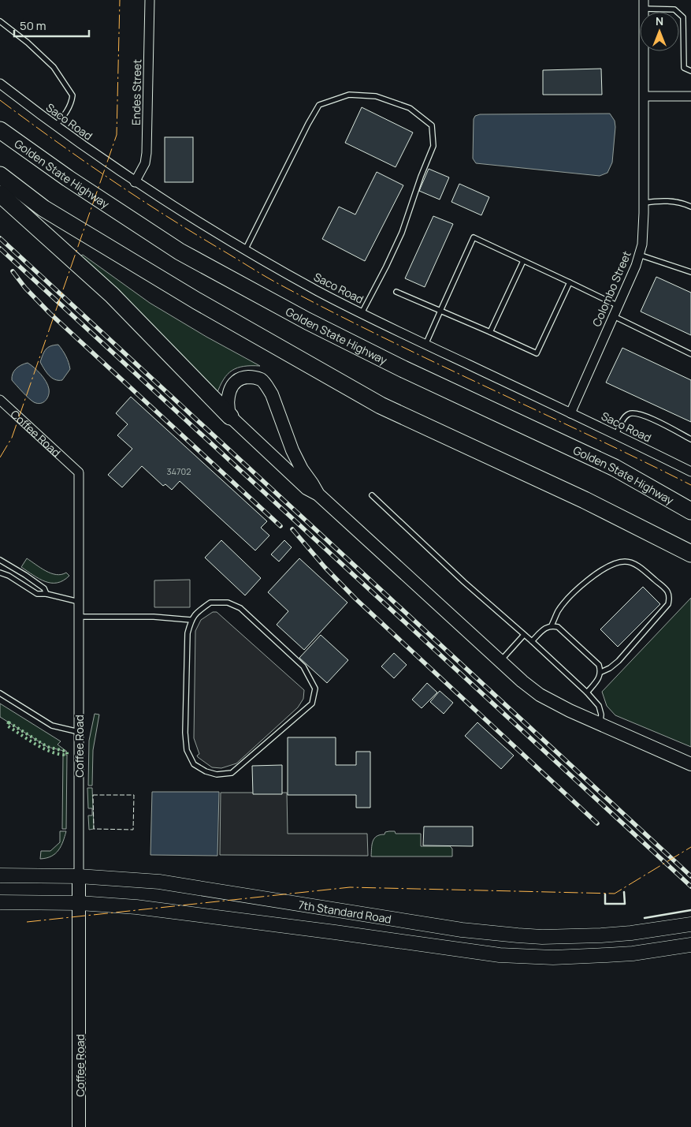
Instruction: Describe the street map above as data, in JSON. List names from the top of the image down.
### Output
{
  "streets": {
    "highway": ["Golden State Highway"],
    "main road": ["Coffee Road", "7th Standard Road"],
    "street": ["Endes Street", "Saco Road", "Colombo Street"]
  },
  "crossings": [
    ["Endes Street", "Saco Road"],
    ["Saco Road", "Colombo Street"],
    ["Coffee Road", "7th Standard Road"]
  ],
  "house_numbers": ["34702"],
  "scale_bar": "50 m",
  "north": "top"
}
